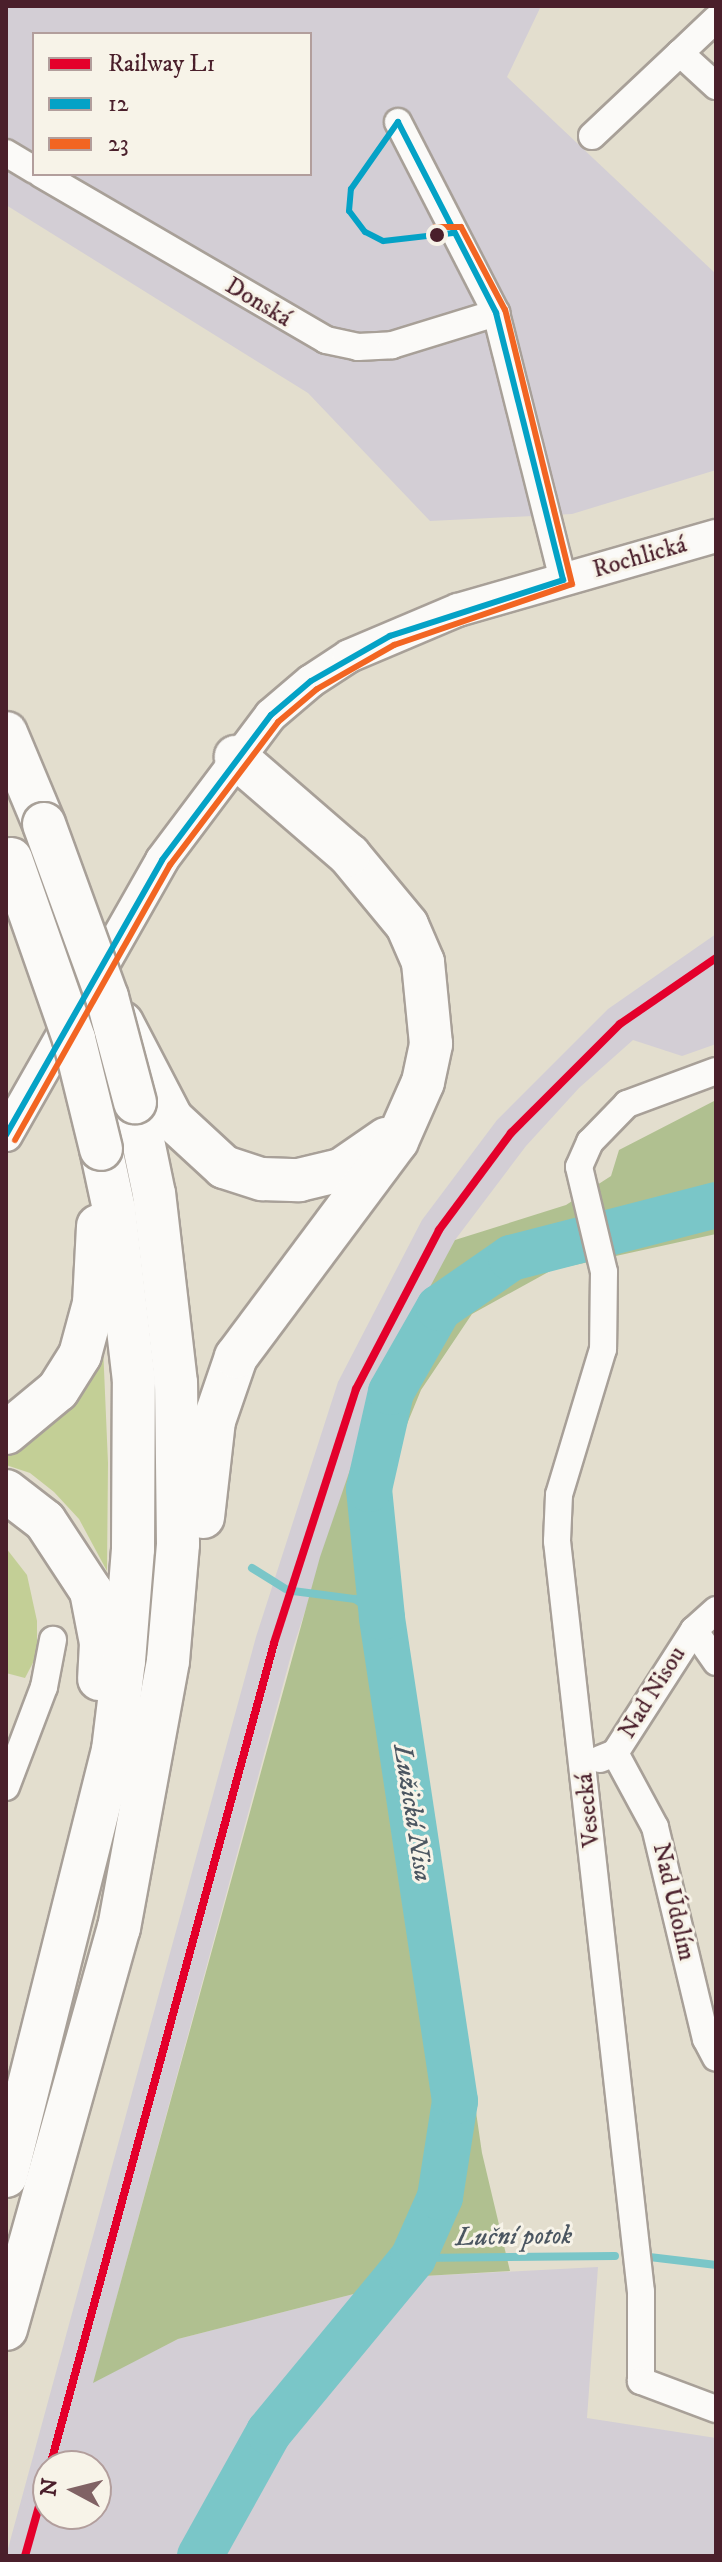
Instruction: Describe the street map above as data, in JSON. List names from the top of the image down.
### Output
{
  "streets": {
    "street": [
      "Donská",
      "Rochlická",
      "Nad Nisou",
      "Vesecká",
      "Nad Údolím"
    ]
  },
  "crossings": [
    ["Donská", "Rochlická"],
    ["Nad Nisou", "Vesecká"],
    ["Nad Nisou", "Nad Údolím"]
  ],
  "water": ["Lužická Nisa", "Luční potok"],
  "lines": ["transit line 12", "transit line 23", "rail line L1"],
  "legend": ["Railway L1", "12", "23"],
  "north": "left"
}
